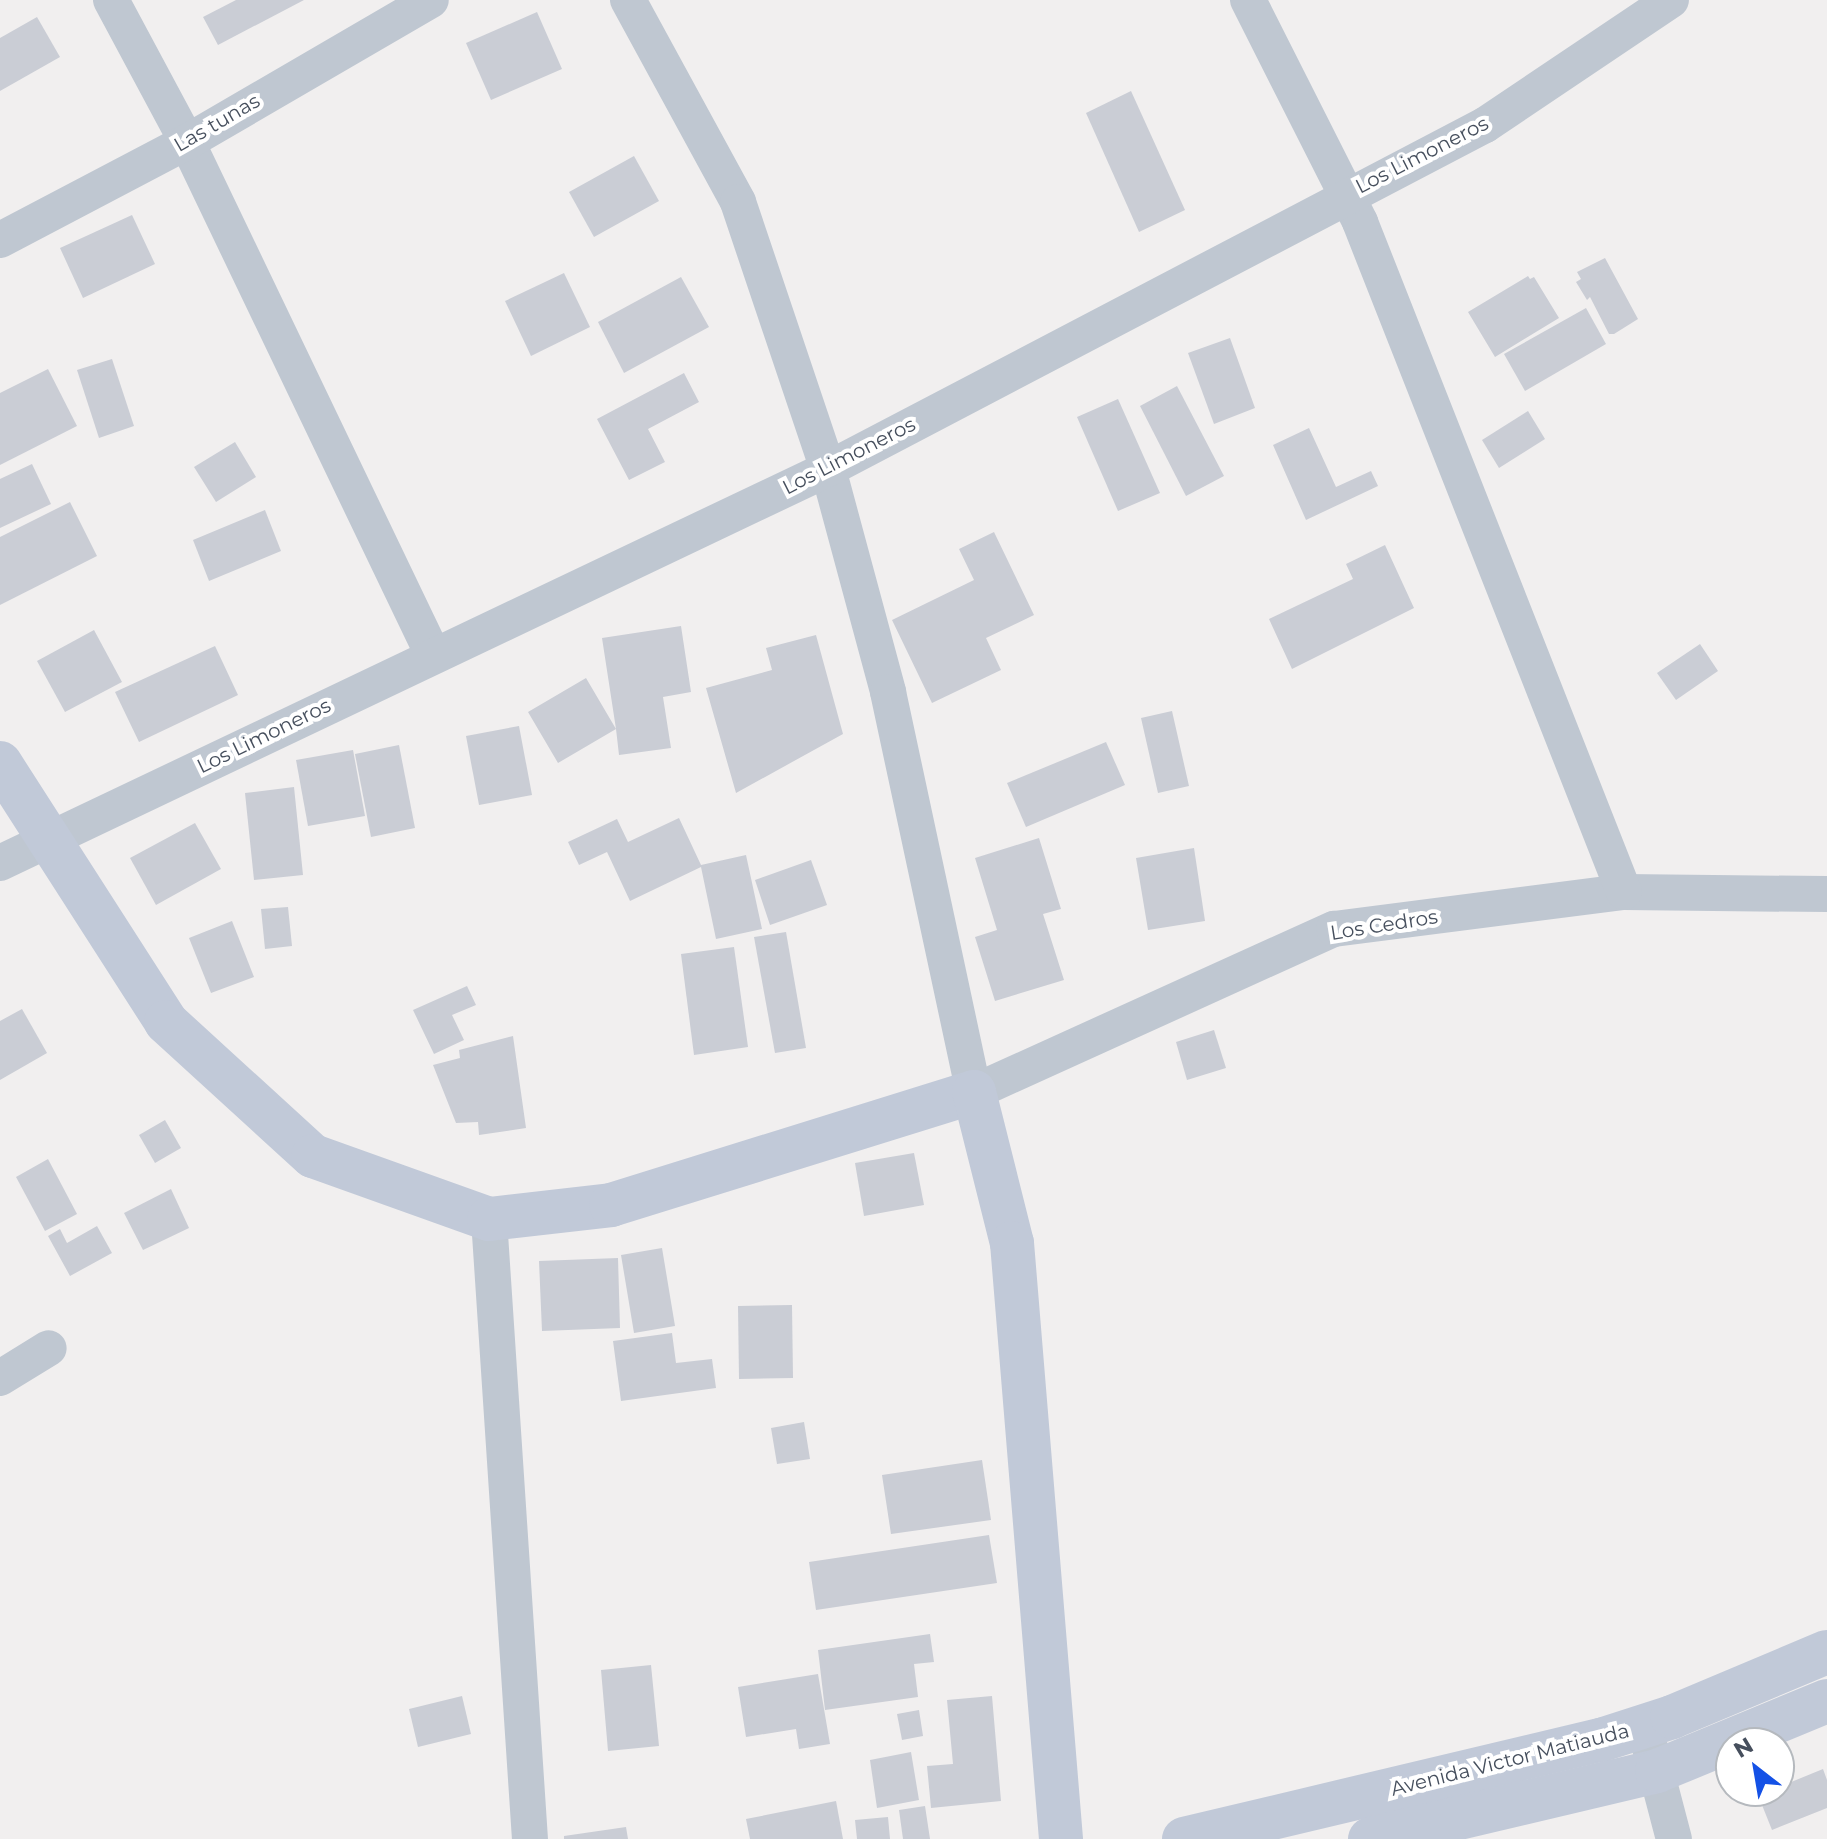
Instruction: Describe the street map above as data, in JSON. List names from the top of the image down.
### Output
{
  "streets": {
    "street": [
      "Las tunas",
      "Los Limoneros",
      "Los Cedros",
      "Avenida Victor Matiauda"
    ]
  },
  "north": "top left"
}
